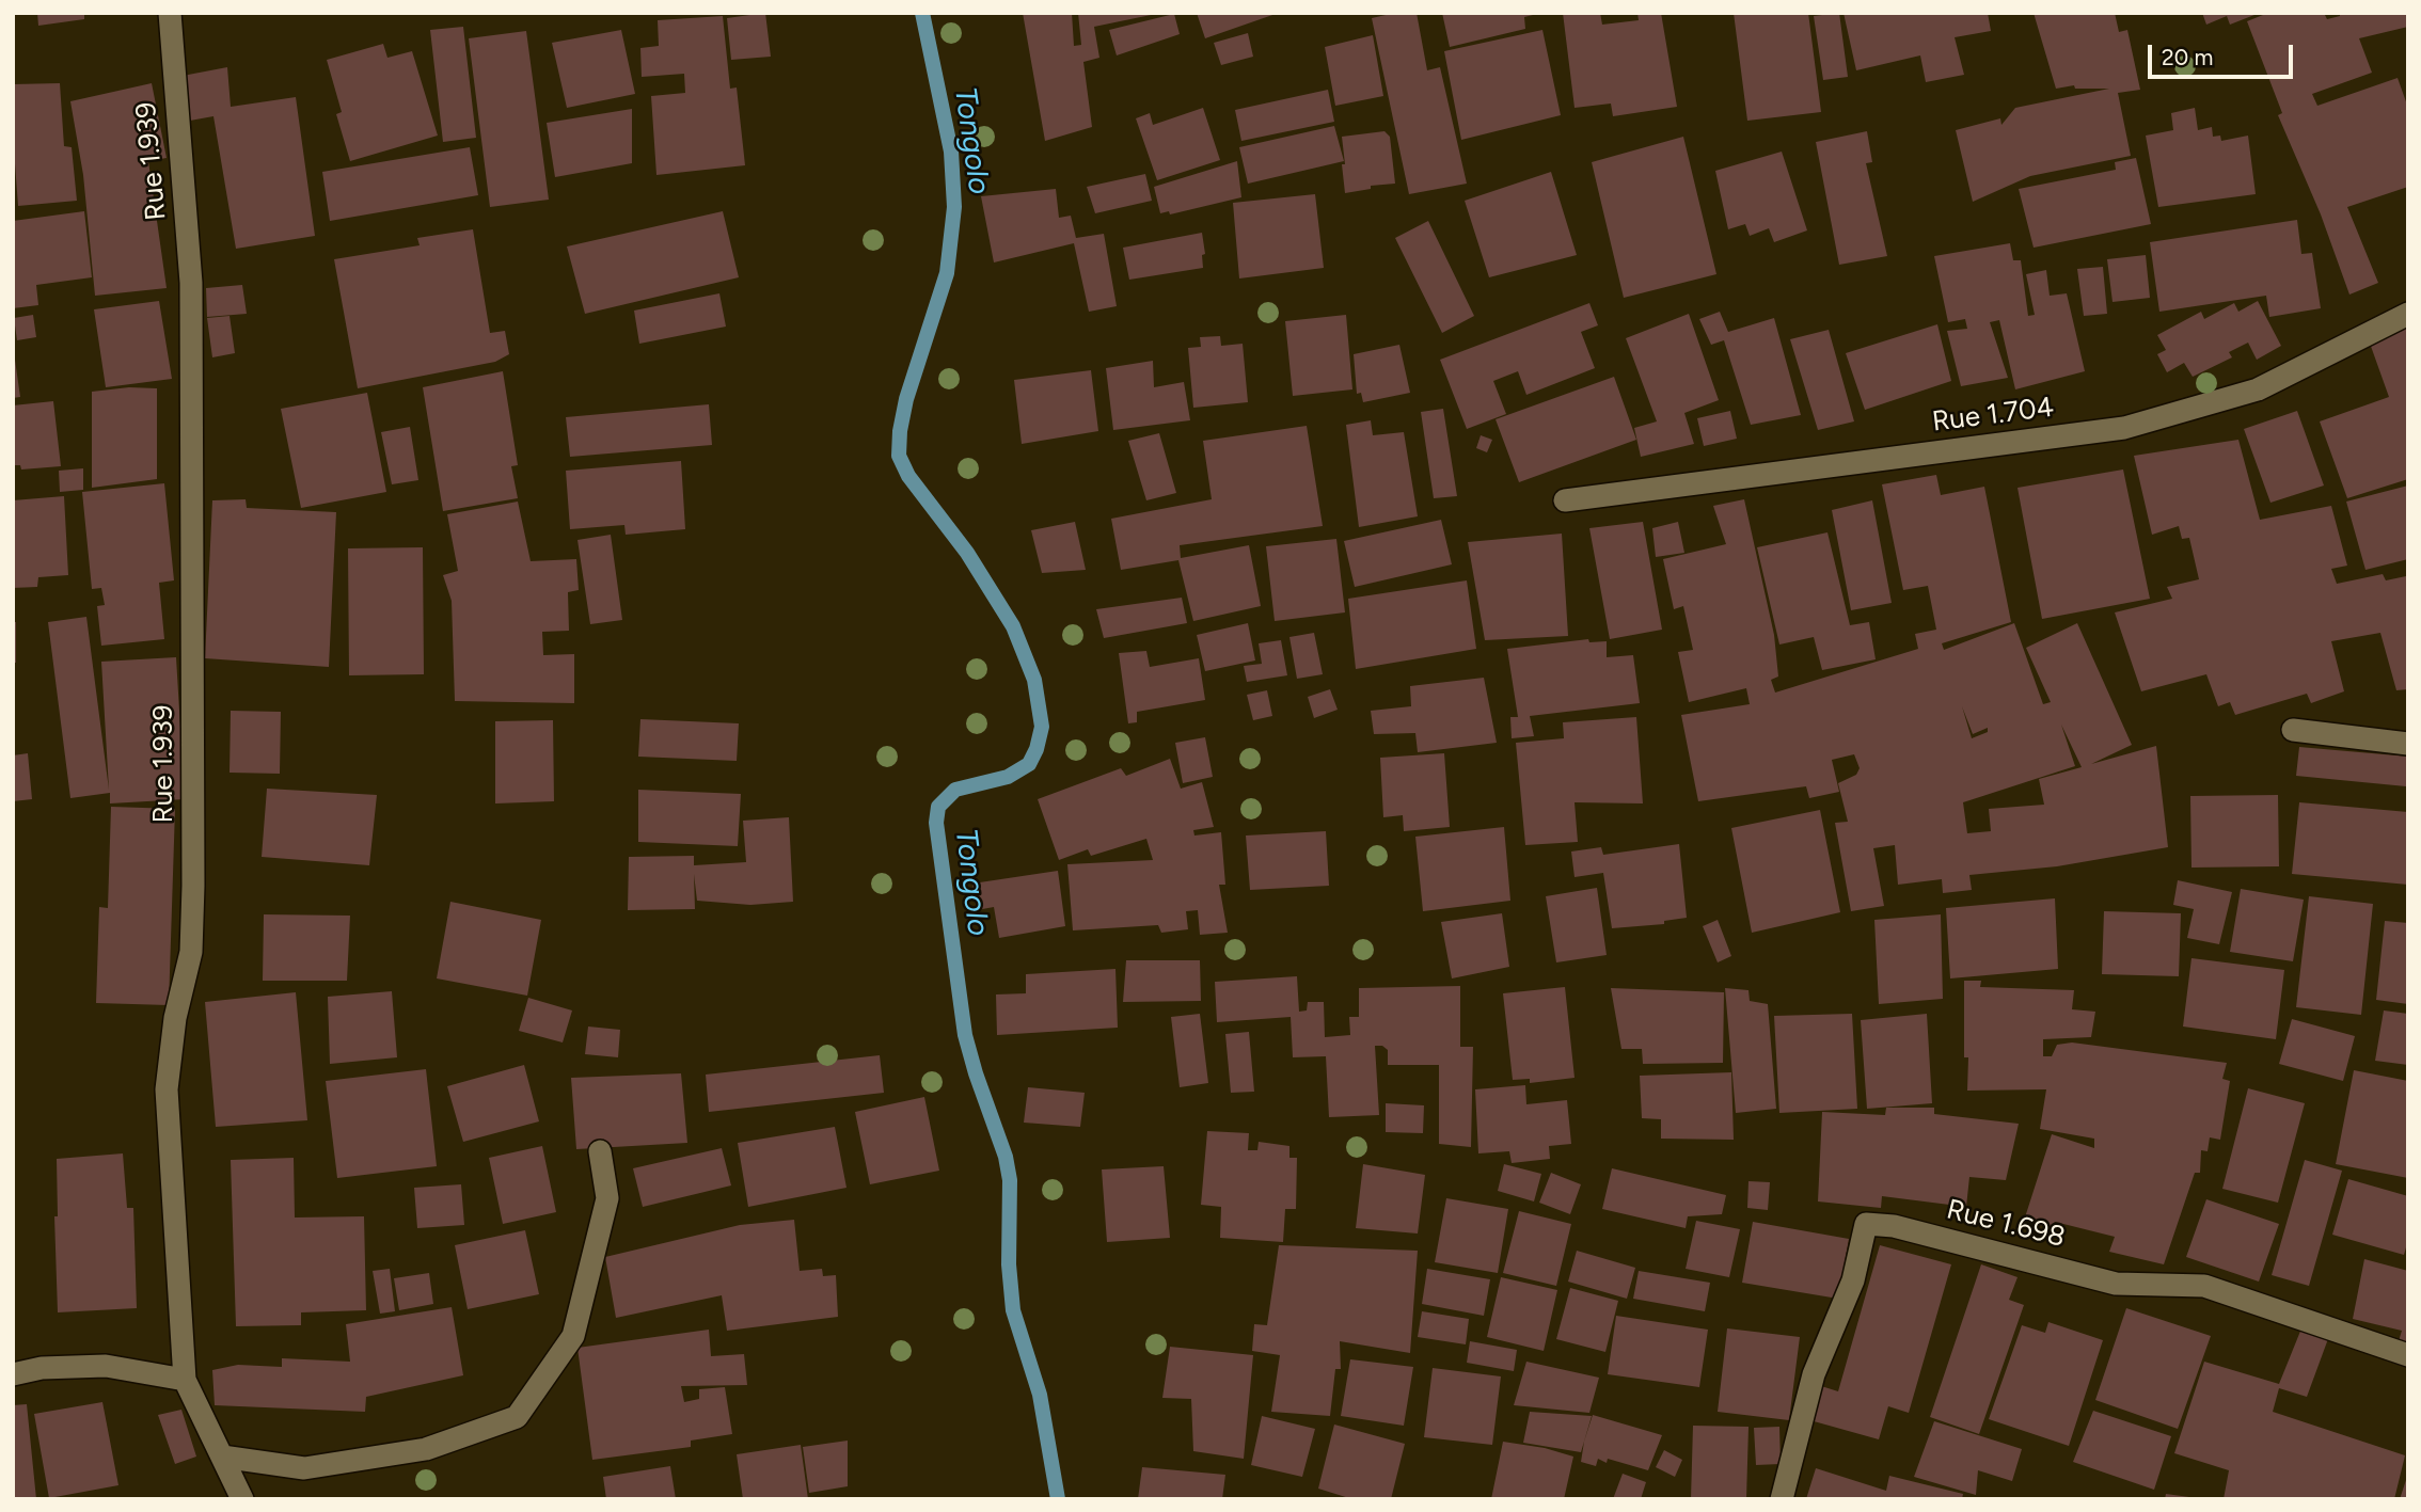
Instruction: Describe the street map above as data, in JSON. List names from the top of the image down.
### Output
{
  "streets": {
    "street": ["Rue 1.939", "Rue 1.704", "Rue 1.698"]
  },
  "water": ["Tongolo"],
  "scale_bar": "20 m"
}
